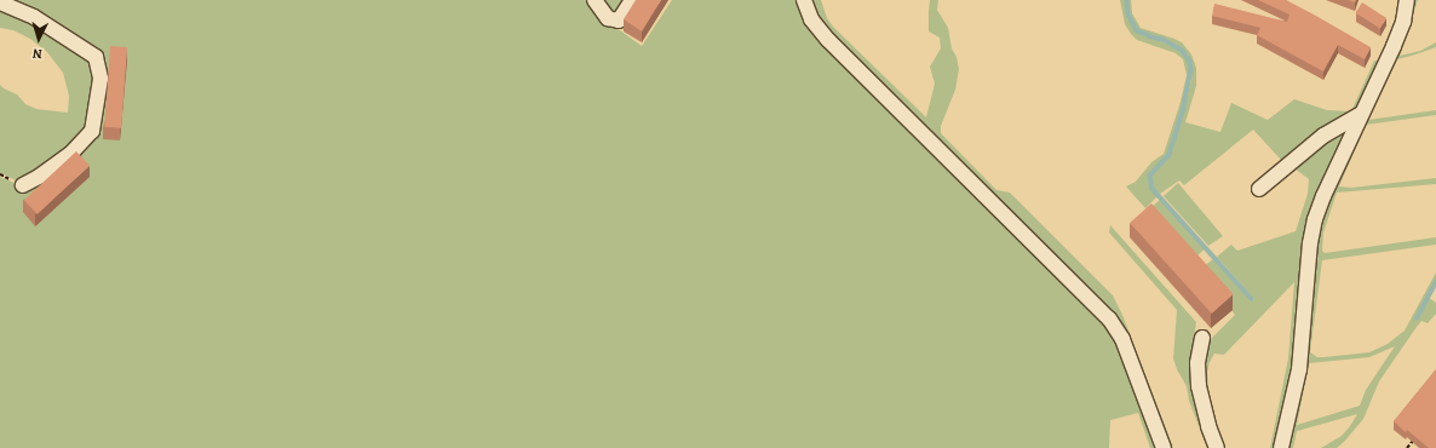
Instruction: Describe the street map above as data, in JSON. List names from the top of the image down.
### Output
{
  "north": "bottom"
}
